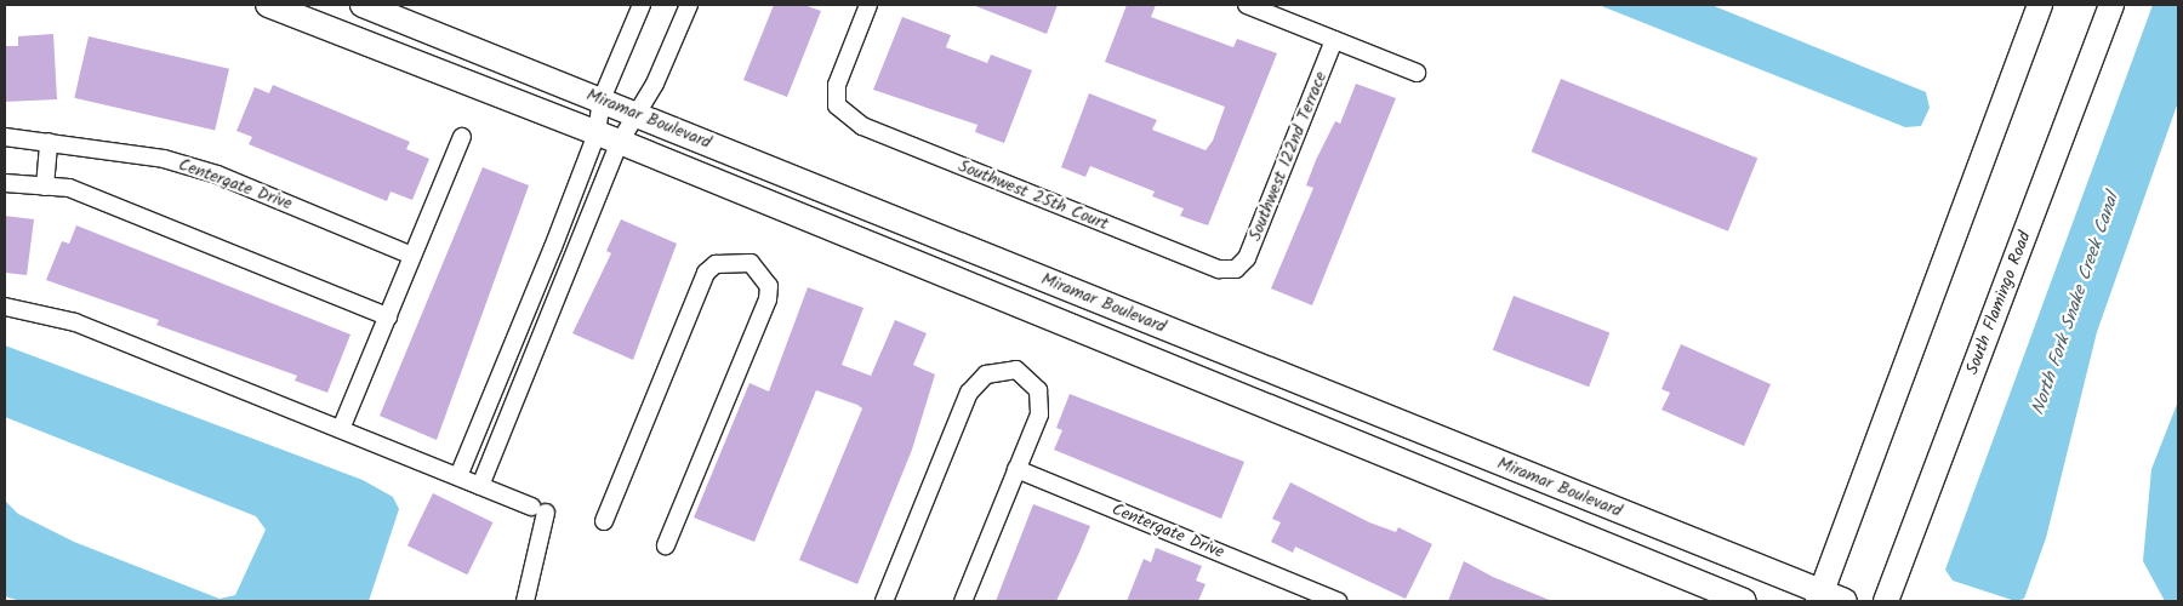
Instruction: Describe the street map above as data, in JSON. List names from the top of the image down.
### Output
{
  "streets": {
    "street": [
      "Miramar Boulevard",
      "Southwest 122nd Terrace",
      "Centergate Drive",
      "Southwest 25th Court",
      "South Flamingo Road"
    ]
  },
  "crossings": [
    ["Southwest 122nd Terrace", "Southwest 25th Court"]
  ],
  "water": ["North Fork Snake Creek Canal"]
}
